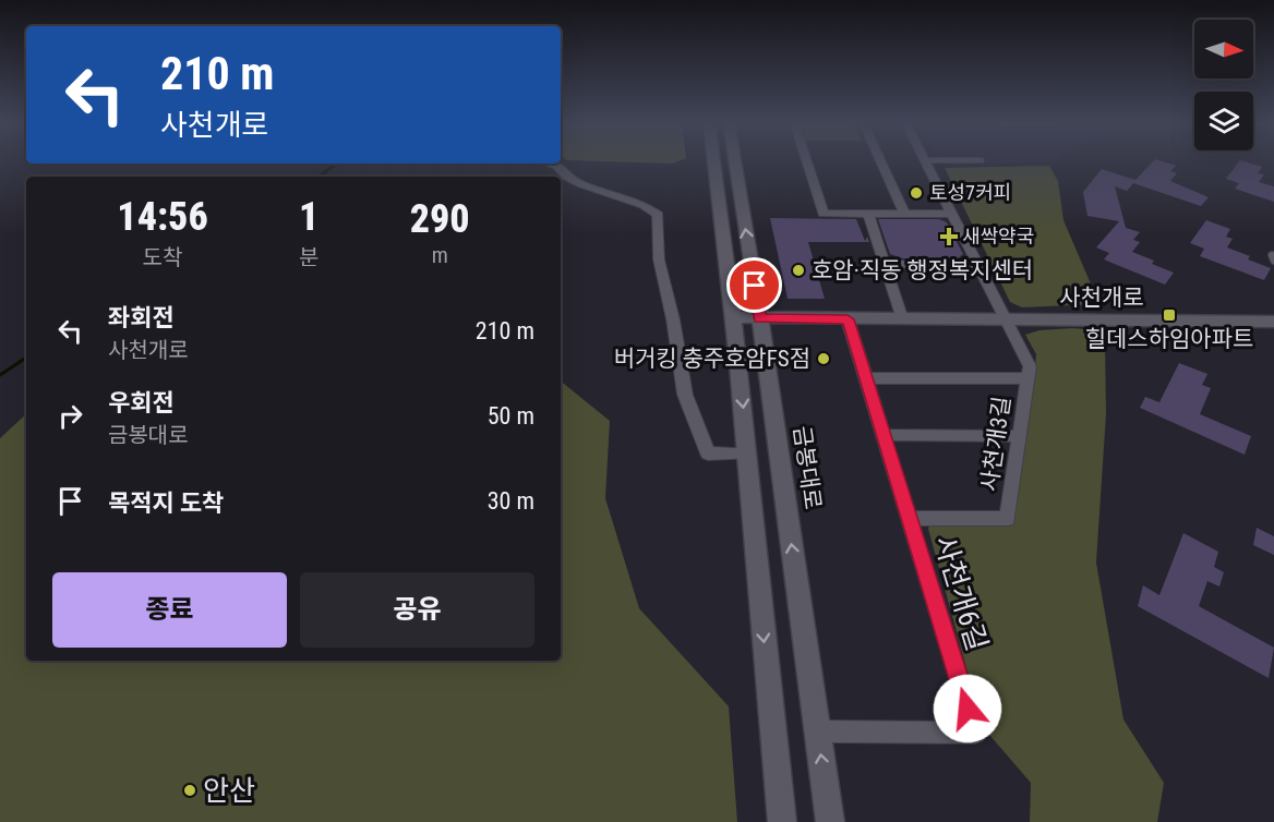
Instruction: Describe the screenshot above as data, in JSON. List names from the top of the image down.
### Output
{
  "streets": {
    "street": [
      "사천개로",
      "사천개3길",
      "금봉대로",
      "사천개6길"
    ]
  },
  "crossings": [
    ["사천개로", "사천개3길"],
    ["사천개로", "금봉대로"],
    ["사천개로", "사천개6길"],
    ["사천개3길", "사천개6길"],
    ["금봉대로", "사천개6길"]
  ],
  "places": {
    "other": [
      "토성7커피",
      "호암·직동 행정복지센터",
      "버거킹 충주호암FS점",
      "안산"
    ],
    "health": ["새싹약국"],
    "transit": ["힐데스하임아파트"]
  },
  "north": "right",
  "page": {
    "turn": ["210 m", "사천개로"],
    "eta": [
      "14:56",
      "도착",
      "1",
      "분",
      "290",
      "m"
    ],
    "list": [
      {
        "name": "좌회전",
        "note": "사천개로",
        "value": "210 m"
      },
      {
        "name": "우회전",
        "note": "금봉대로",
        "value": "50 m"
      },
      {
        "name": "목적지 도착",
        "value": "30 m"
      }
    ],
    "buttons": ["종료", "공유"]
  }
}
